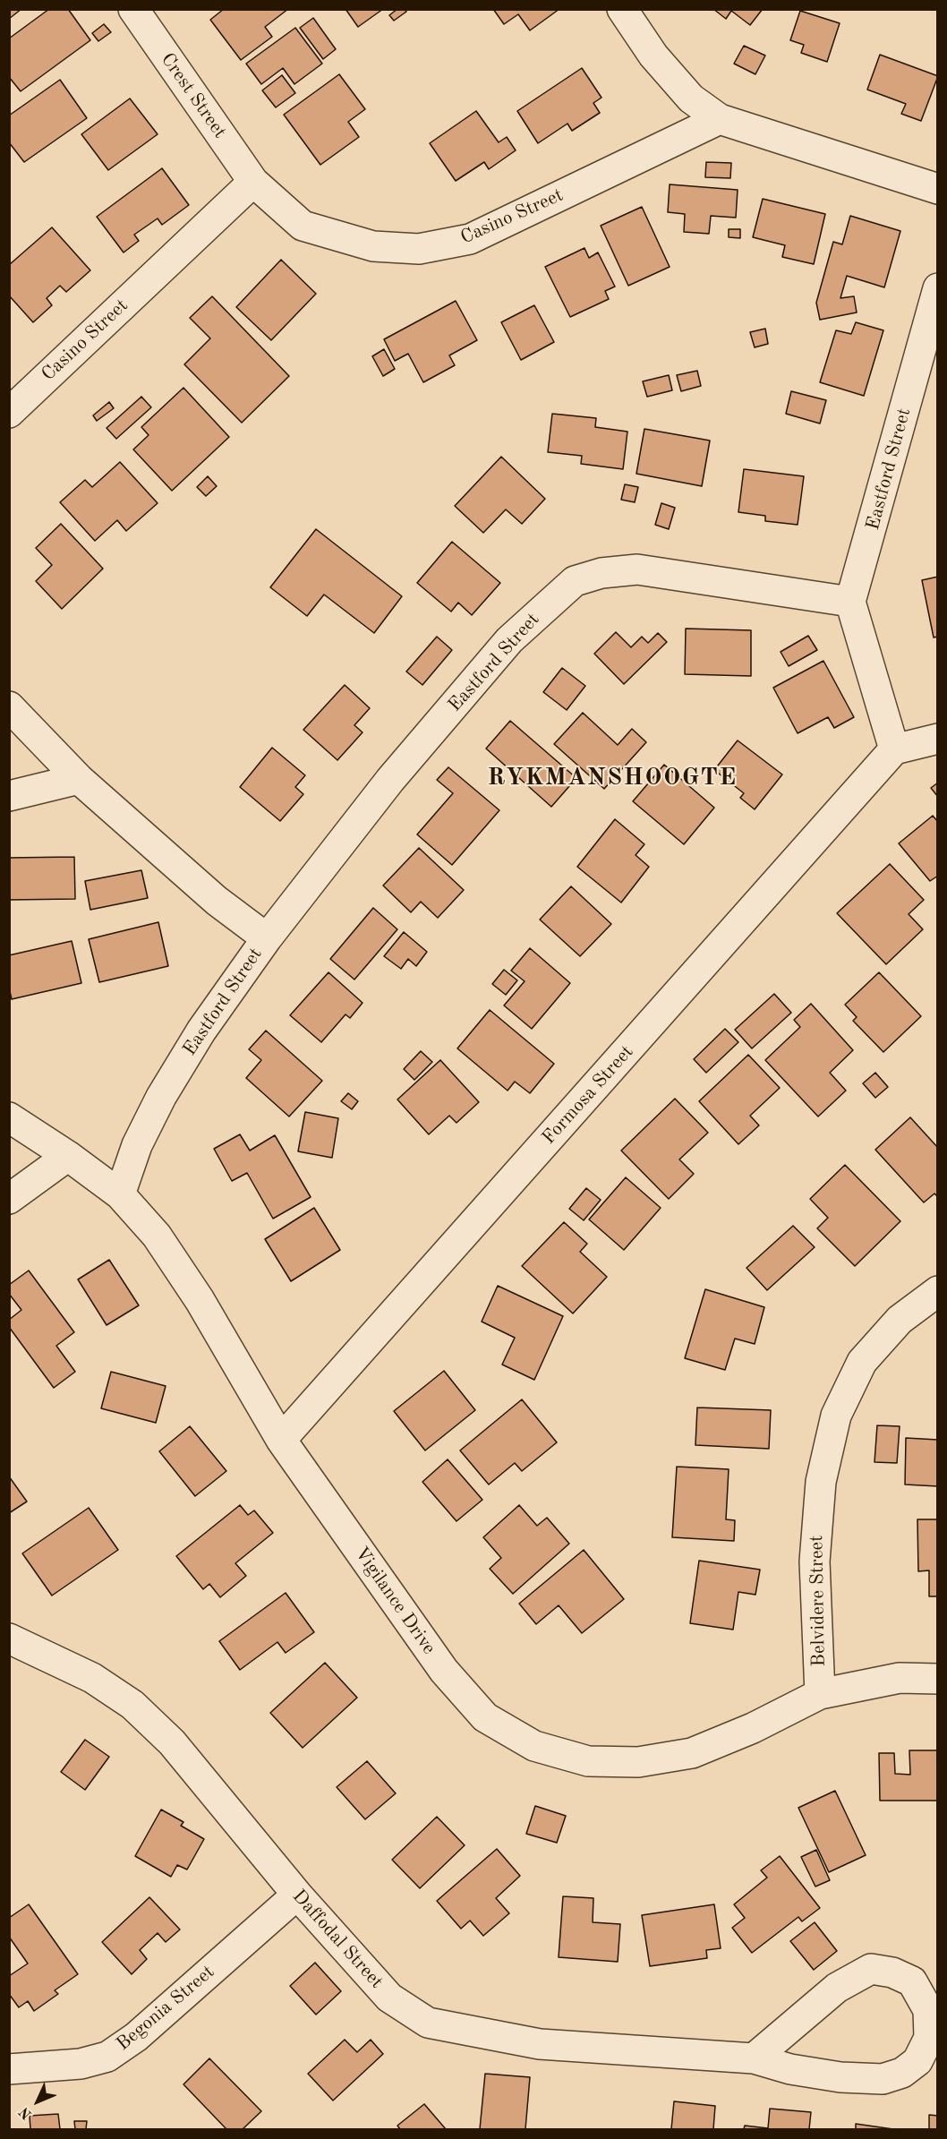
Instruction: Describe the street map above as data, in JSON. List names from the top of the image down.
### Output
{
  "streets": {
    "street": [
      "Crest Street",
      "Casino Street",
      "Eastford Street",
      "Formosa Street",
      "Vigilance Drive",
      "Belvidere Street",
      "Daffodal Street",
      "Begonia Street"
    ]
  },
  "crossings": [
    ["Crest Street", "Casino Street"],
    ["Eastford Street", "Vigilance Drive"],
    ["Formosa Street", "Vigilance Drive"],
    ["Vigilance Drive", "Belvidere Street"],
    ["Daffodal Street", "Begonia Street"]
  ],
  "districts": ["RYKMANSHOOGTE"],
  "north": "bottom left"
}
